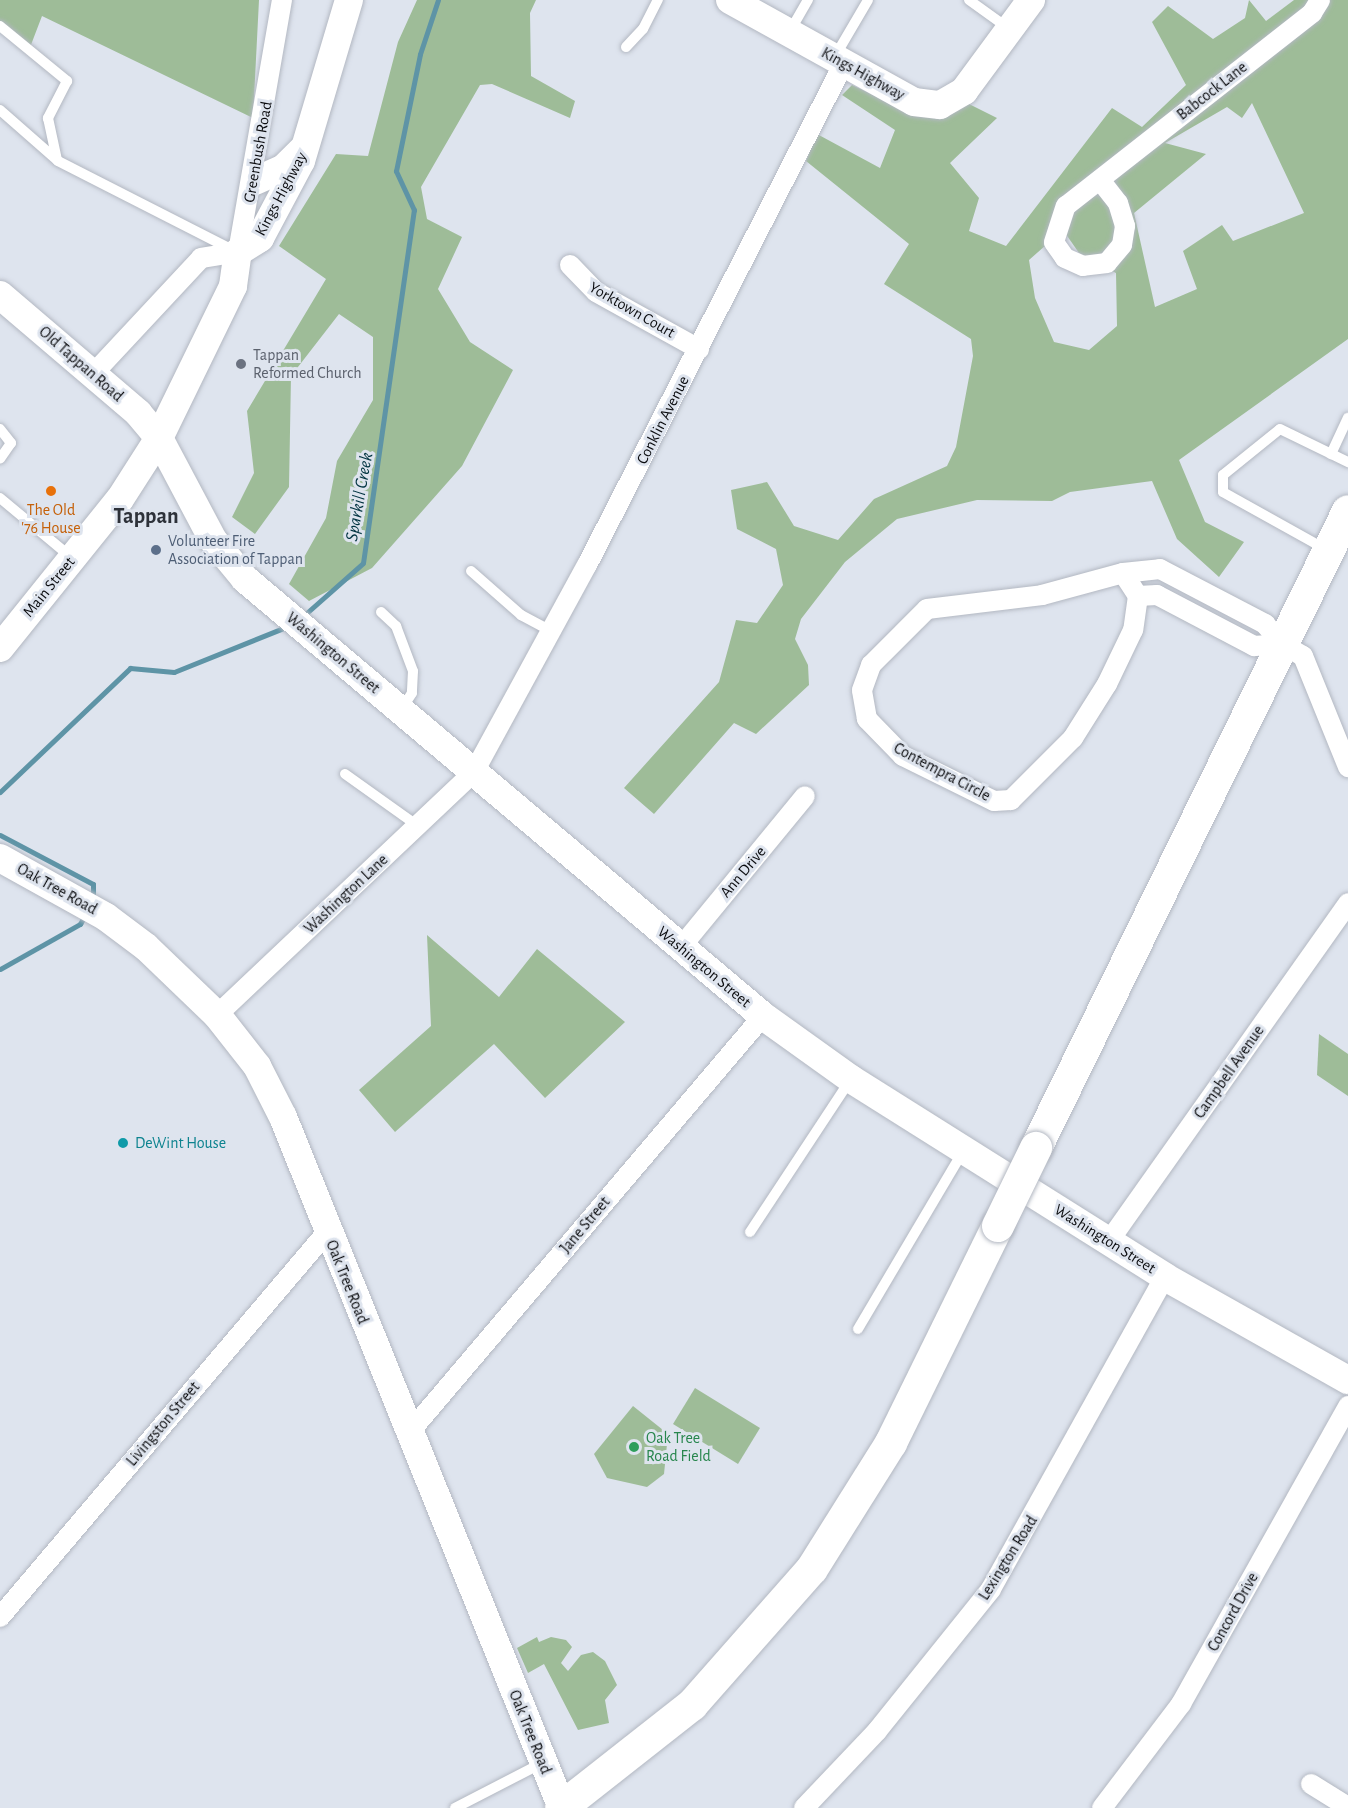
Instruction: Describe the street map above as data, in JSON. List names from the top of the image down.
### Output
{
  "streets": {
    "street": [
      "Kings Highway",
      "Babcock Lane",
      "Greenbush Road",
      "Yorktown Court",
      "Old Tappan Road",
      "Conklin Avenue",
      "Main Street",
      "Washington Street",
      "Contempra Circle",
      "Ann Drive",
      "Oak Tree Road",
      "Washington Lane",
      "Campbell Avenue",
      "Jane Street",
      "Livingston Street",
      "Lexington Road",
      "Concord Drive"
    ]
  },
  "crossings": [
    ["Kings Highway", "Greenbush Road"],
    ["Kings Highway", "Conklin Avenue"],
    ["Yorktown Court", "Conklin Avenue"],
    ["Old Tappan Road", "Main Street"],
    ["Old Tappan Road", "Washington Street"],
    ["Conklin Avenue", "Washington Street"],
    ["Conklin Avenue", "Washington Lane"],
    ["Main Street", "Washington Street"],
    ["Washington Street", "Ann Drive"],
    ["Washington Street", "Washington Lane"],
    ["Washington Street", "Campbell Avenue"],
    ["Washington Street", "Jane Street"],
    ["Washington Street", "Lexington Road"],
    ["Oak Tree Road", "Washington Lane"],
    ["Oak Tree Road", "Jane Street"],
    ["Oak Tree Road", "Livingston Street"]
  ],
  "districts": ["Tappan"],
  "water": ["Sparkill Creek"],
  "places": [
    "Tappan Reformed Church",
    "The Old '76 House",
    "Volunteer Fire Association of Tappan",
    "DeWint House",
    "Oak Tree Road Field"
  ]
}
